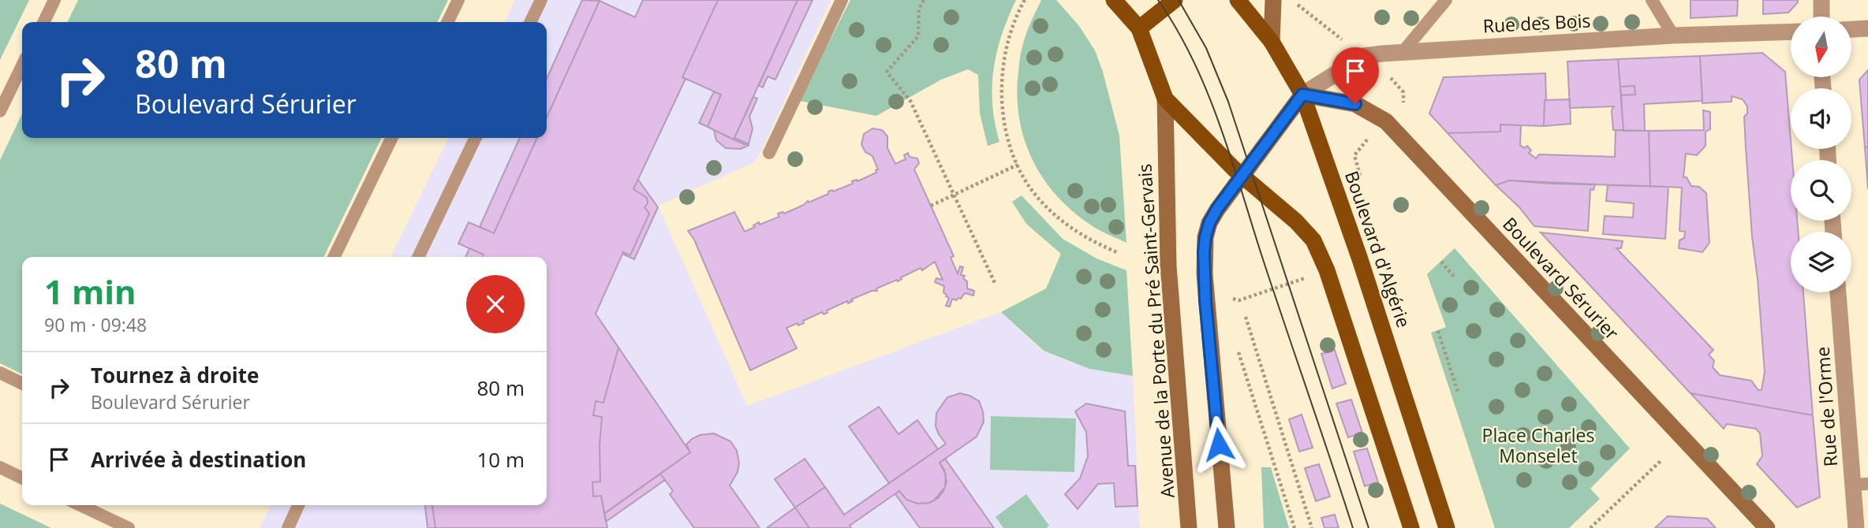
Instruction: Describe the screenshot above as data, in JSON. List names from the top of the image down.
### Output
{
  "streets": {
    "main road": ["Boulevard d'Algérie"],
    "street": [
      "Rue des Bois",
      "Boulevard Sérurier",
      "Avenue de la Porte du Pré Saint-Gervais",
      "Rue de l'Orme"
    ]
  },
  "crossings": [
    ["Rue des Bois", "Boulevard d'Algérie"],
    ["Rue des Bois", "Boulevard Sérurier"],
    ["Boulevard d'Algérie", "Boulevard Sérurier"]
  ],
  "parks": ["Place Charles Monselet"],
  "north": "bottom",
  "page": {
    "turn": ["80 m", "Boulevard Sérurier"],
    "heading": ["1 min", "90 m · 09:48"],
    "list": [
      {
        "name": "Tournez à droite",
        "note": "Boulevard Sérurier",
        "value": "80 m"
      },
      {
        "name": "Arrivée à destination",
        "value": "10 m"
      }
    ]
  }
}
